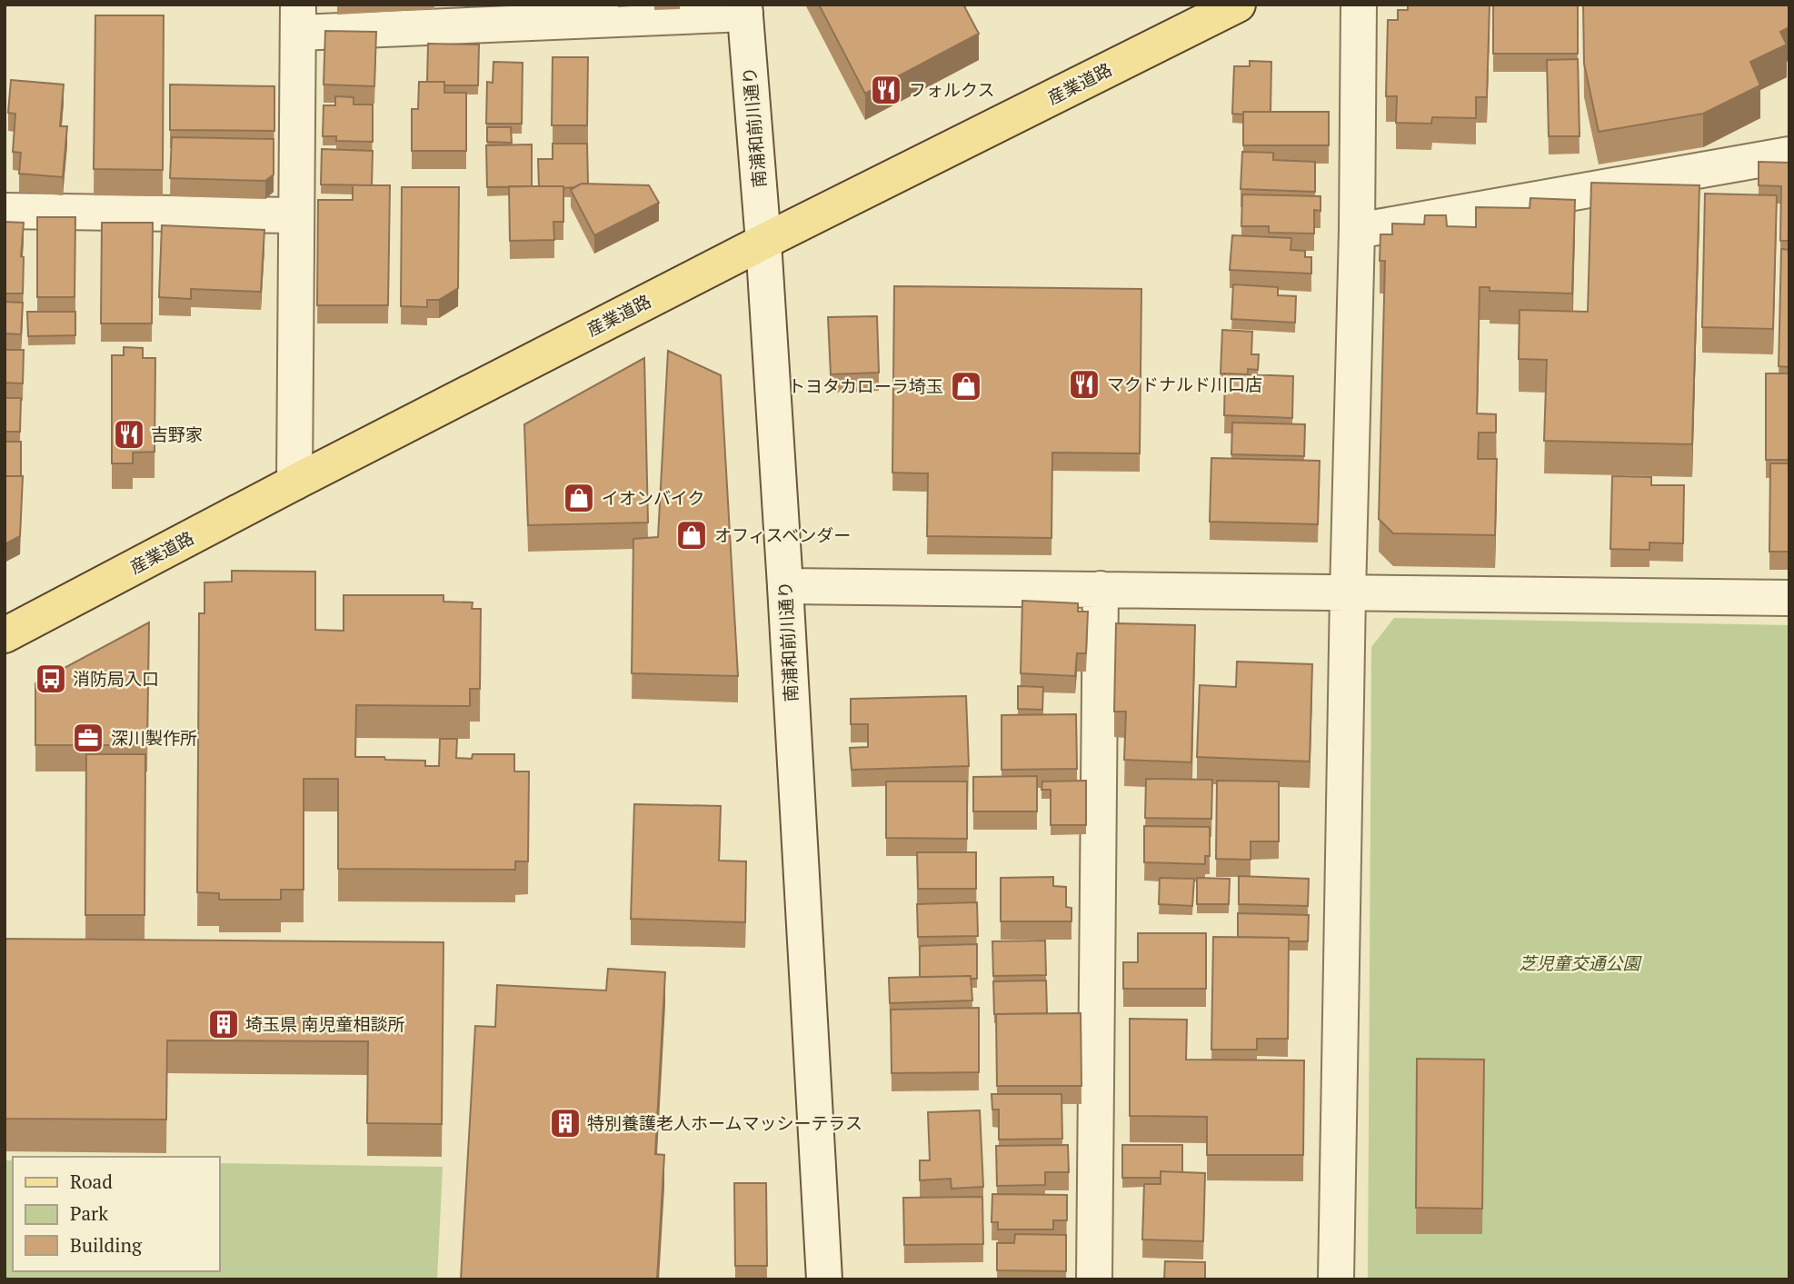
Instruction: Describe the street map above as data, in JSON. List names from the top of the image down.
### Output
{
  "streets": {
    "main road": ["産業道路"],
    "street": ["南浦和前川通り"]
  },
  "crossings": [
    ["産業道路", "南浦和前川通り"]
  ],
  "parks": ["芝児童交通公園"],
  "places": {
    "restaurant": ["フォルクス", "マクドナルド川口店", "吉野家"],
    "shop": ["トヨタカローラ埼玉", "イオンバイク", "オフィスベンダー"],
    "bus stop": ["消防局入口"],
    "office": ["深川製作所"],
    "building": ["埼玉県 南児童相談所", "特別養護老人ホームマッシーテラス"]
  },
  "legend": ["Road", "Park", "Building"]
}
